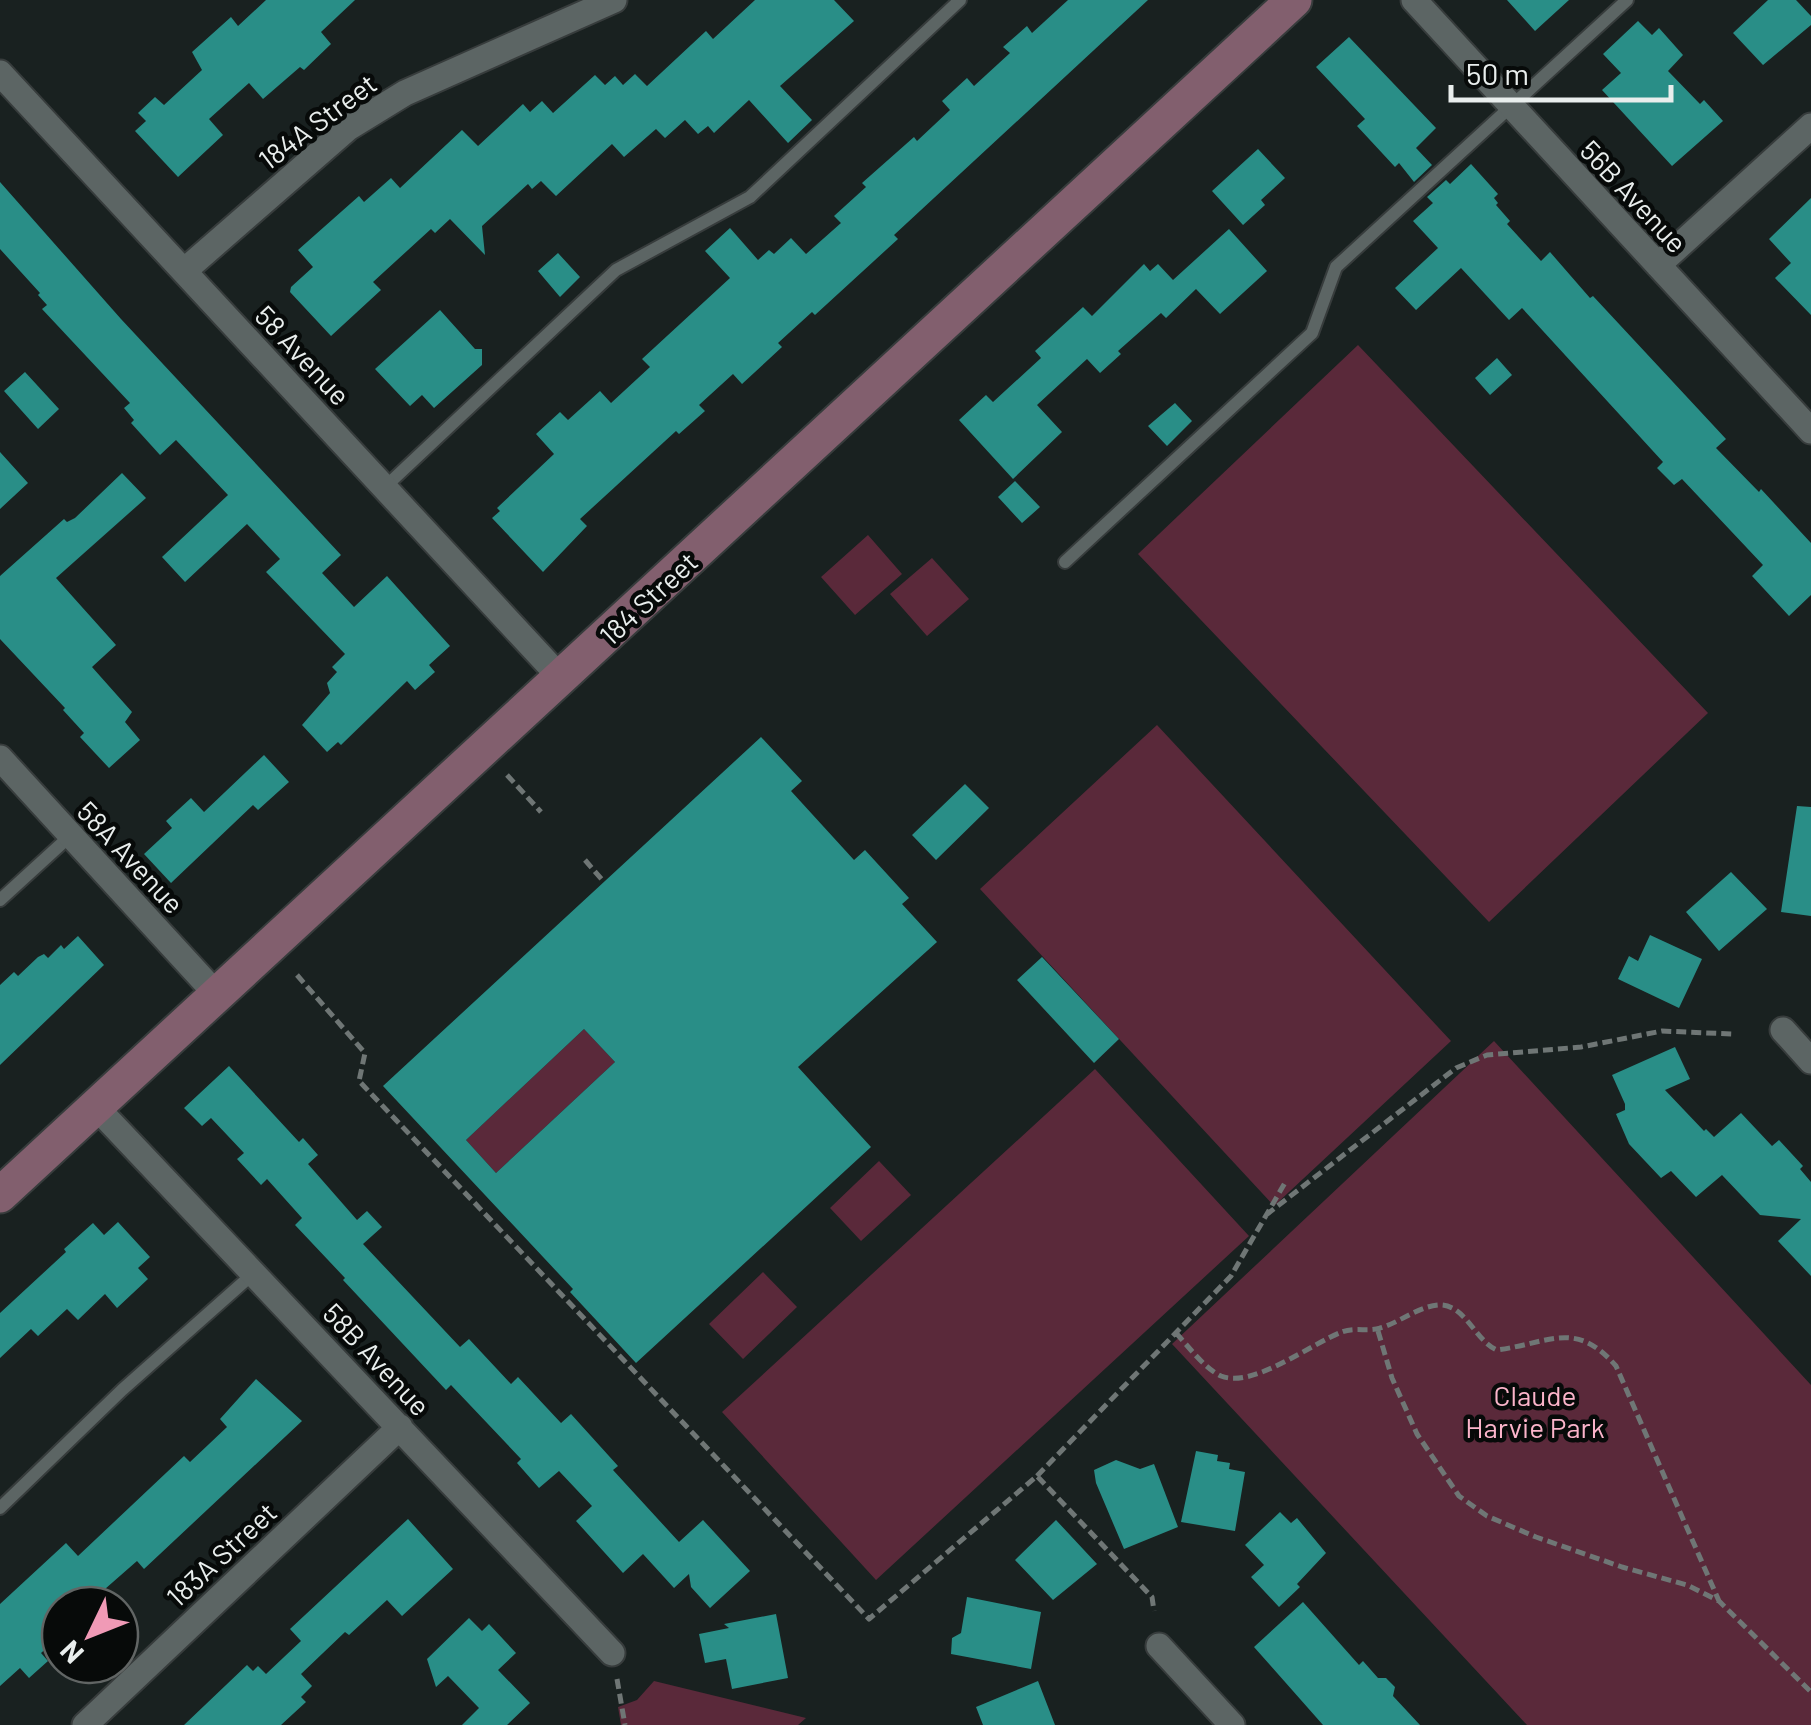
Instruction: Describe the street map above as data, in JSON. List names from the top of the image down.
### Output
{
  "streets": {
    "main road": ["184 Street"],
    "street": [
      "184A Street",
      "56B Avenue",
      "58 Avenue",
      "58A Avenue",
      "58B Avenue",
      "183A Street"
    ]
  },
  "crossings": [
    ["184A Street", "58 Avenue"],
    ["58 Avenue", "184 Street"],
    ["184 Street", "58A Avenue"],
    ["184 Street", "58B Avenue"],
    ["58B Avenue", "183A Street"]
  ],
  "parks": ["Claude Harvie Park"],
  "scale_bar": "50 m",
  "north": "bottom left"
}
